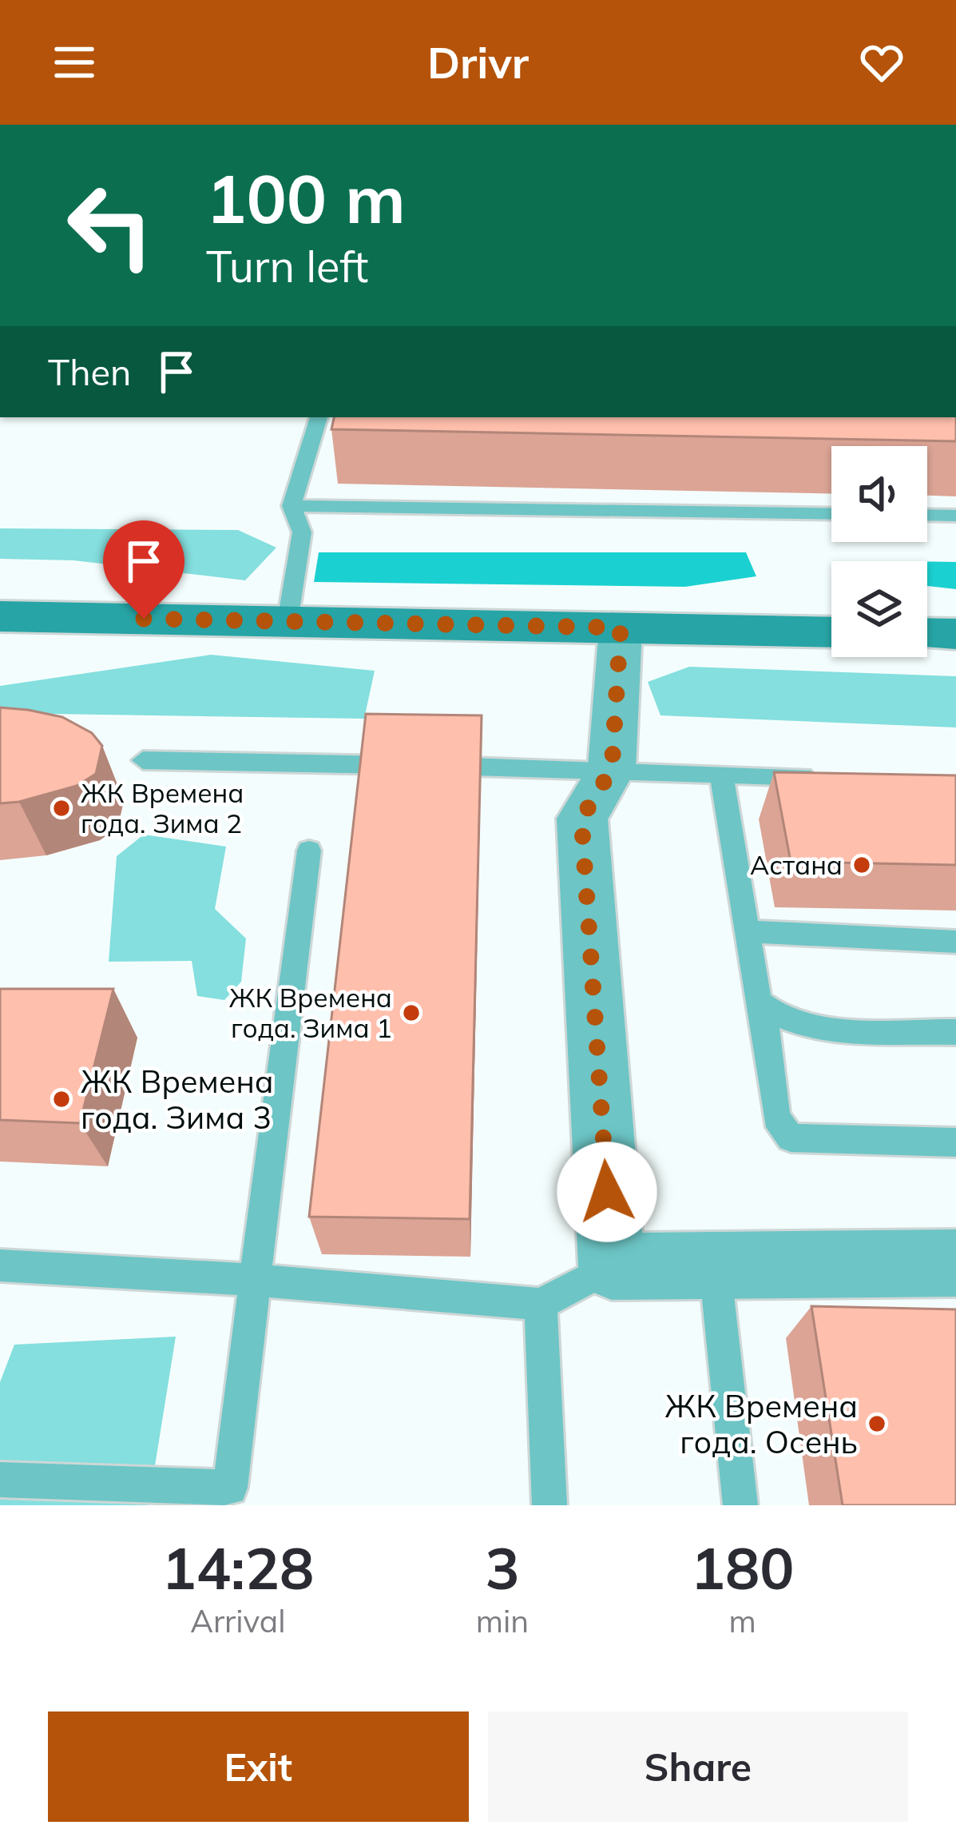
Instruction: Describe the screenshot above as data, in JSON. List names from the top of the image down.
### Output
{
  "places": [
    "ЖК Времена года. Зима 2",
    "Астана",
    "ЖК Времена года. Зима 1",
    "ЖК Времена года. Зима 3",
    "ЖК Времена года. Осень"
  ],
  "page": {
    "header": "Drivr",
    "turn": ["100 m", "Turn left"],
    "then": "Then",
    "eta": [
      "14:28",
      "Arrival",
      "3",
      "min",
      "180",
      "m"
    ],
    "buttons": ["Exit", "Share"]
  }
}
